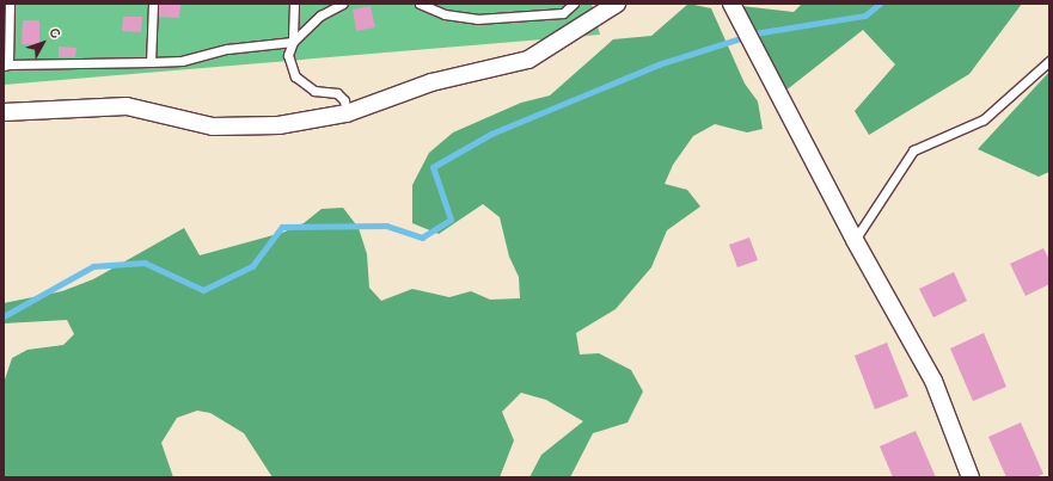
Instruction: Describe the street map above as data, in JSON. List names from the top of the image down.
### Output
{
  "north": "top right"
}
